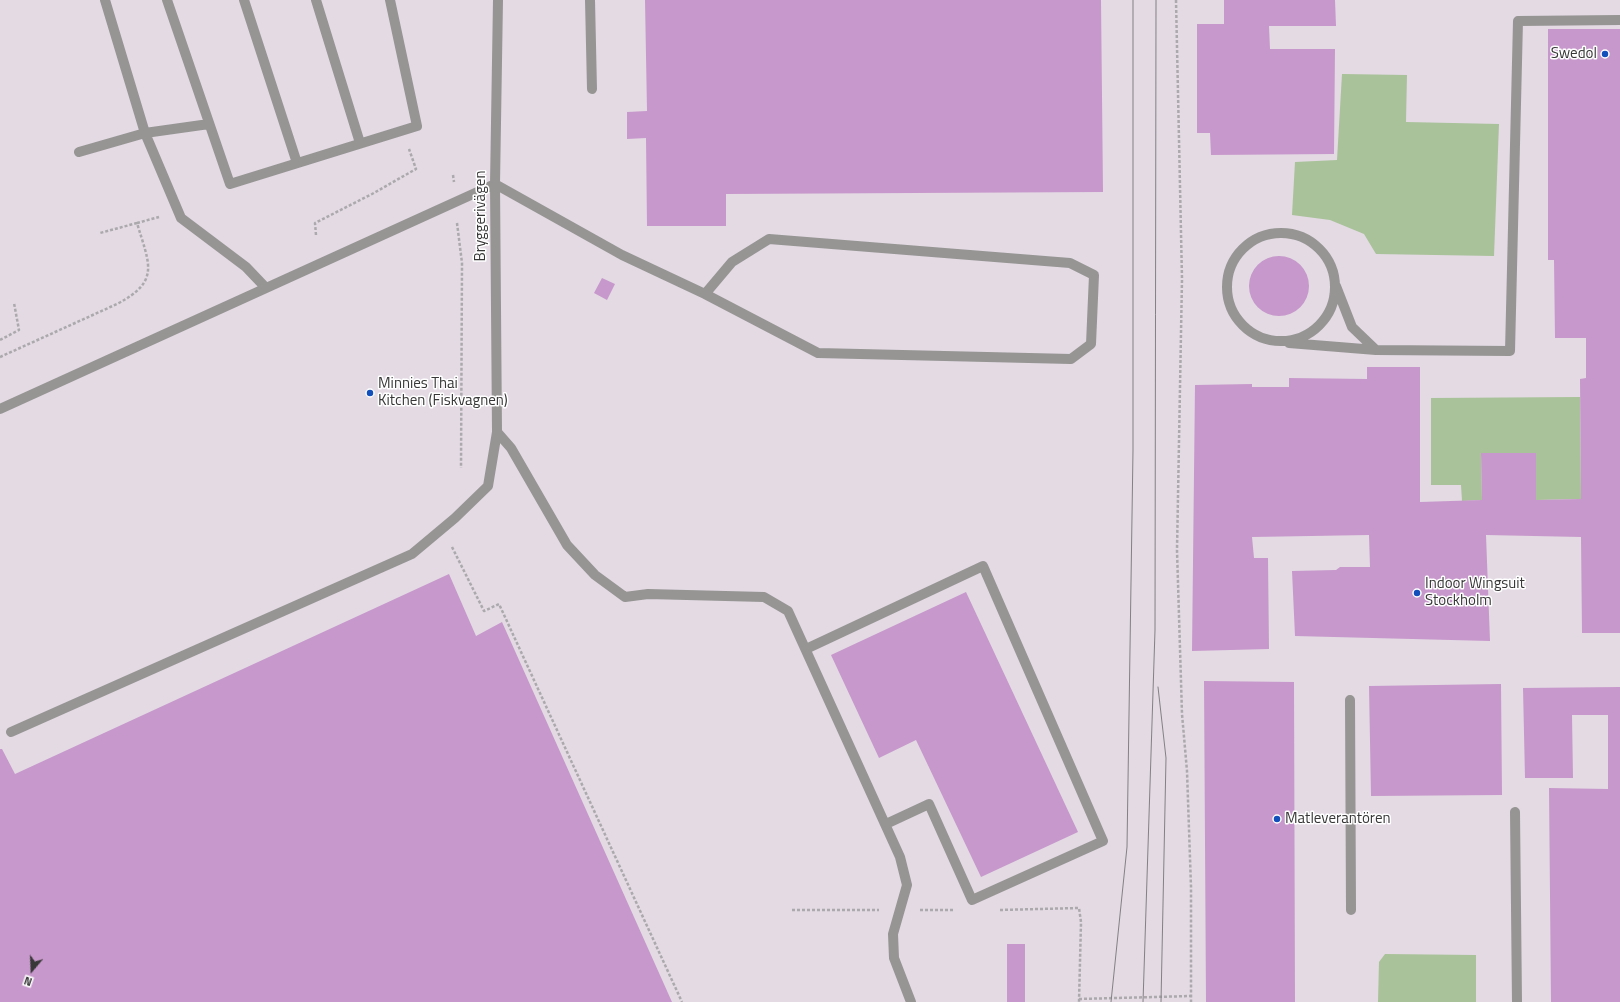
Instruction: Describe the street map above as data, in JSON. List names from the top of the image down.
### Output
{
  "streets": {
    "street": ["Bryggerivägen"]
  },
  "places": [
    "Swedol",
    "Minnies Thai Kitchen (Fiskvagnen)",
    "Indoor Wingsuit Stockholm",
    "Matleverantören"
  ],
  "north": "bottom"
}
